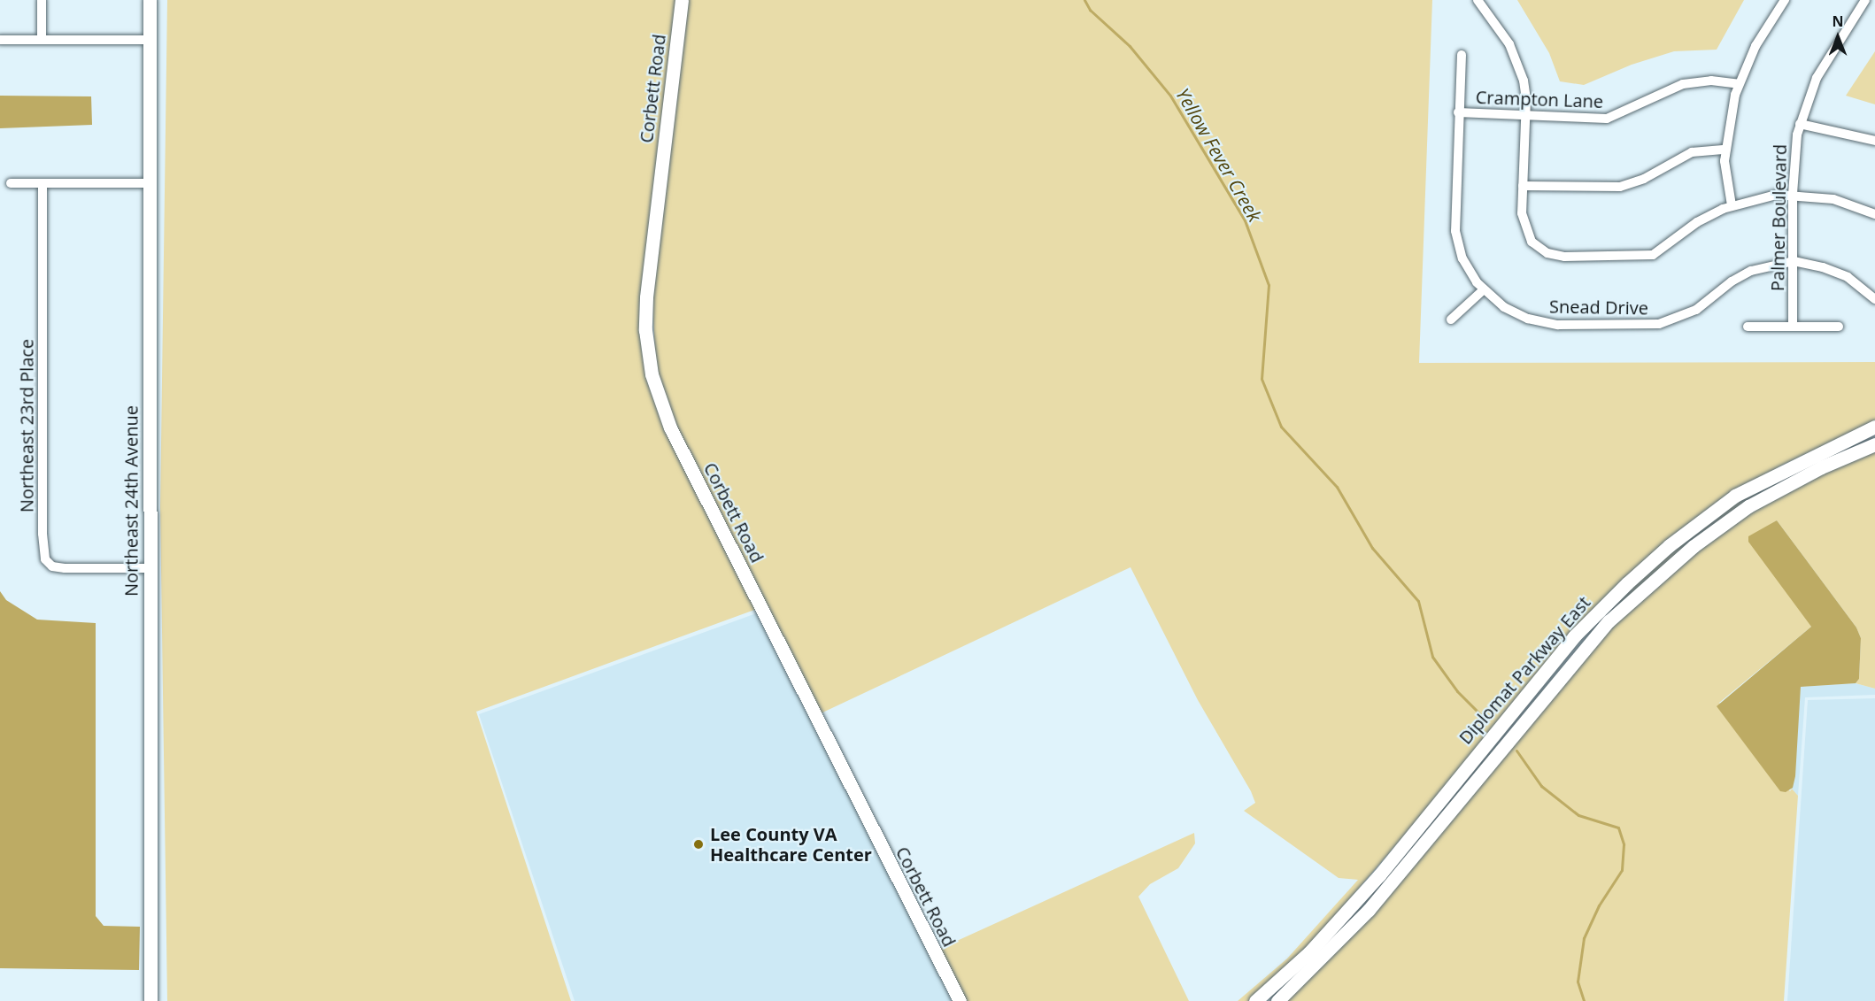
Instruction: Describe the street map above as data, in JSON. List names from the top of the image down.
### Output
{
  "streets": {
    "street": [
      "Corbett Road",
      "Crampton Lane",
      "Palmer Boulevard",
      "Snead Drive",
      "Northeast 23rd Place",
      "Northeast 24th Avenue",
      "Diplomat Parkway East"
    ]
  },
  "crossings": [
    ["Crampton Lane", "Snead Drive"],
    ["Palmer Boulevard", "Snead Drive"],
    ["Northeast 23rd Place", "Northeast 24th Avenue"]
  ],
  "water": ["Yellow Fever Creek"],
  "places": ["Lee County VA Healthcare Center"],
  "north": "top"
}
